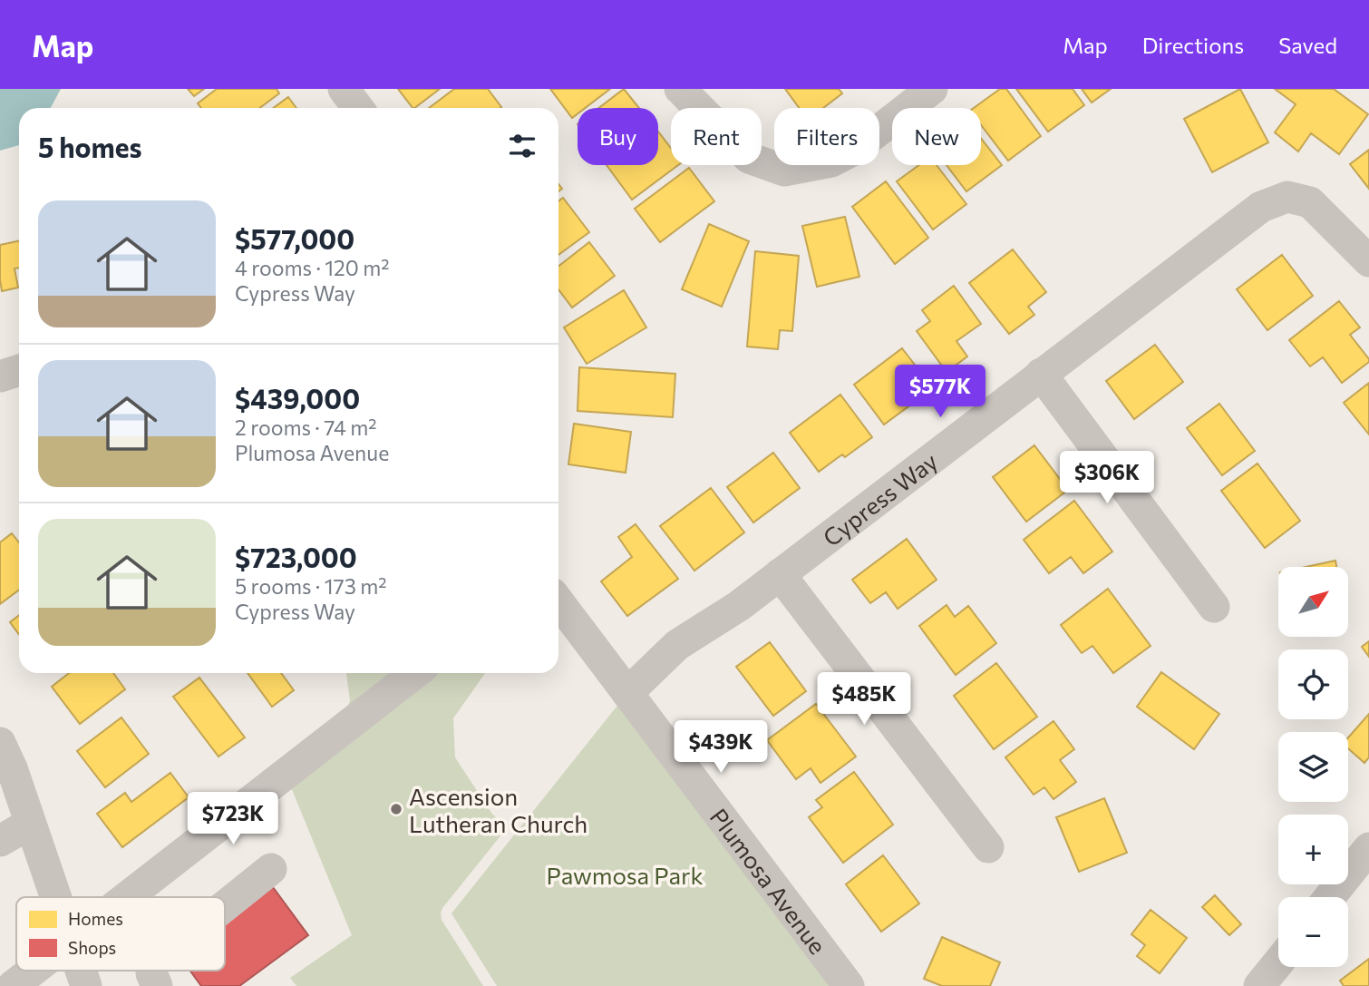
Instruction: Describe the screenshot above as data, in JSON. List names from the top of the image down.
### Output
{
  "streets": {
    "street": ["Cypress Way", "Plumosa Avenue"]
  },
  "crossings": [
    ["Cypress Way", "Plumosa Avenue"]
  ],
  "parks": ["Pawmosa Park"],
  "places": ["Ascension Lutheran Church"],
  "legend": ["Homes", "Shops"],
  "north": "top right",
  "page": {
    "header": "Map",
    "nav": ["Map", "Directions", "Saved"],
    "chip": [
      "Buy",
      "Rent",
      "Filters",
      "New"
    ],
    "heading": "5 homes",
    "list": [
      {
        "name": "$577,000",
        "note": "4 rooms · 120 m² · Cypress Way"
      },
      {
        "name": "$439,000",
        "note": "2 rooms · 74 m² · Plumosa Avenue"
      },
      {
        "name": "$723,000",
        "note": "5 rooms · 173 m² · Cypress Way"
      }
    ],
    "price": [
      "$577K",
      "$306K",
      "$485K",
      "$439K",
      "$723K"
    ],
    "map_buttons": ["+", "−"]
  }
}
